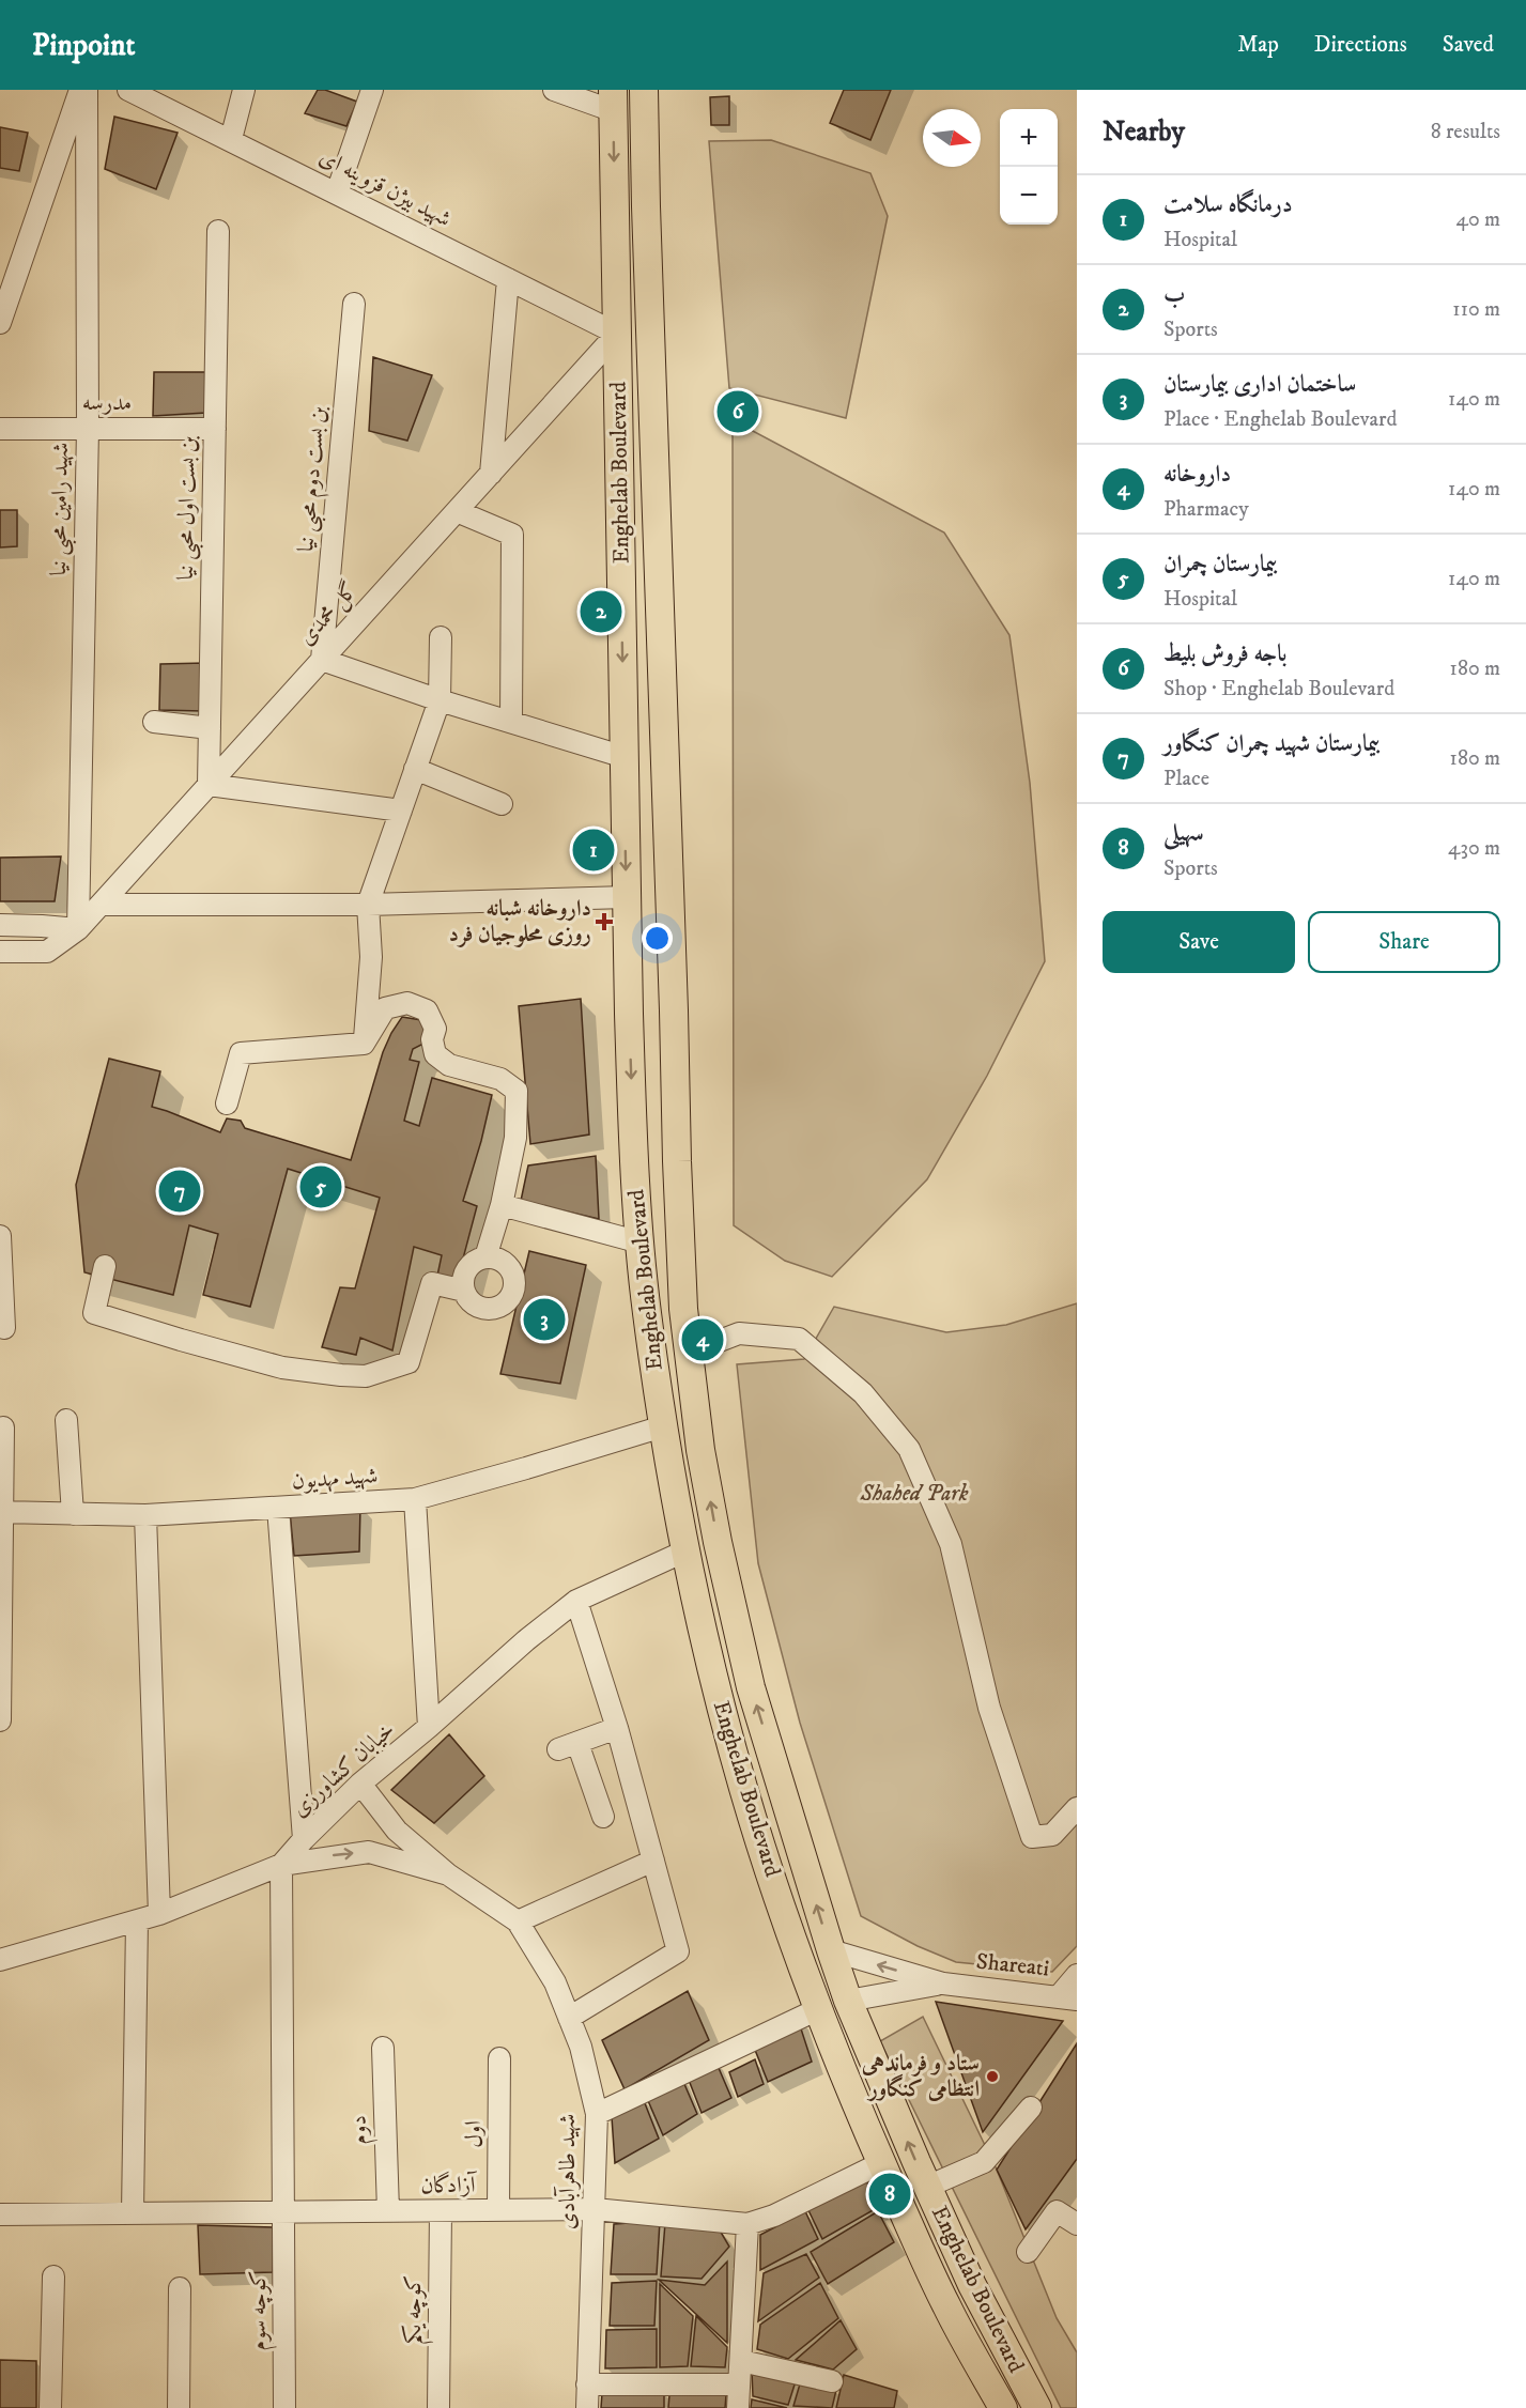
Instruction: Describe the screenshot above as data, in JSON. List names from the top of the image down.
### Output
{
  "streets": {
    "main road": ["Enghelab Boulevard"],
    "street": [
      "شهید بیژن قزوینه ای",
      "مدرسه",
      "بن بست دوم محبی نیا",
      "بن بست اول محبی نیا",
      "شهید رامین محبی نیا",
      "گل محمدی",
      "شهید مهدیون",
      "خیابان کشاورزی",
      "Shareati",
      "دوم",
      "اول",
      "شهید طاهرآبادی",
      "آزادگان",
      "کوچه یکم",
      "کوچه سوم"
    ]
  },
  "crossings": [
    ["شهید بیژن قزوینه ای", "Enghelab Boulevard"],
    ["شهید بیژن قزوینه ای", "گل محمدی"],
    ["مدرسه", "بن بست اول محبی نیا"],
    ["مدرسه", "شهید رامین محبی نیا"],
    ["Enghelab Boulevard", "گل محمدی"],
    ["Enghelab Boulevard", "شهید مهدیون"],
    ["Enghelab Boulevard", "خیابان کشاورزی"],
    ["Enghelab Boulevard", "آزادگان"],
    ["بن بست دوم محبی نیا", "گل محمدی"],
    ["بن بست اول محبی نیا", "گل محمدی"],
    ["شهید رامین محبی نیا", "گل محمدی"],
    ["خیابان کشاورزی", "کوچه سوم"],
    ["دوم", "آزادگان"],
    ["اول", "آزادگان"],
    ["شهید طاهرآبادی", "آزادگان"],
    ["آزادگان", "کوچه یکم"],
    ["آزادگان", "کوچه سوم"]
  ],
  "parks": ["Shahed Park"],
  "places": {
    "health": ["داروخانه شبانه روزی محلوجیان فرد"],
    "other": ["ستاد و فرماندهی انتظامی کنگاور"]
  },
  "north": "right",
  "page": {
    "header": "Pinpoint",
    "nav": ["Map", "Directions", "Saved"],
    "heading": ["Nearby", "8 results"],
    "map_buttons": ["+", "−"],
    "list": [
      {
        "mark": "1",
        "name": "درمانگاه سلامت",
        "note": "Hospital",
        "value": "40 m"
      },
      {
        "mark": "2",
        "name": "ب",
        "note": "Sports",
        "value": "110 m"
      },
      {
        "mark": "3",
        "name": "ساختمان اداری بیمارستان",
        "note": "Place · Enghelab Boulevard",
        "value": "140 m"
      },
      {
        "mark": "4",
        "name": "داروخانه",
        "note": "Pharmacy",
        "value": "140 m"
      },
      {
        "mark": "5",
        "name": "بیمارستان چمران",
        "note": "Hospital",
        "value": "140 m"
      },
      {
        "mark": "6",
        "name": "باجه فروش بلیط",
        "note": "Shop · Enghelab Boulevard",
        "value": "180 m"
      },
      {
        "mark": "7",
        "name": "بیمارستان شهید چمران کنگاور",
        "note": "Place",
        "value": "180 m"
      },
      {
        "mark": "8",
        "name": "سهیلی",
        "note": "Sports",
        "value": "430 m"
      }
    ],
    "pins": [
      "6",
      "2",
      "1",
      "5",
      "7",
      "3",
      "4",
      "8"
    ],
    "buttons": ["Save", "Share"]
  }
}
